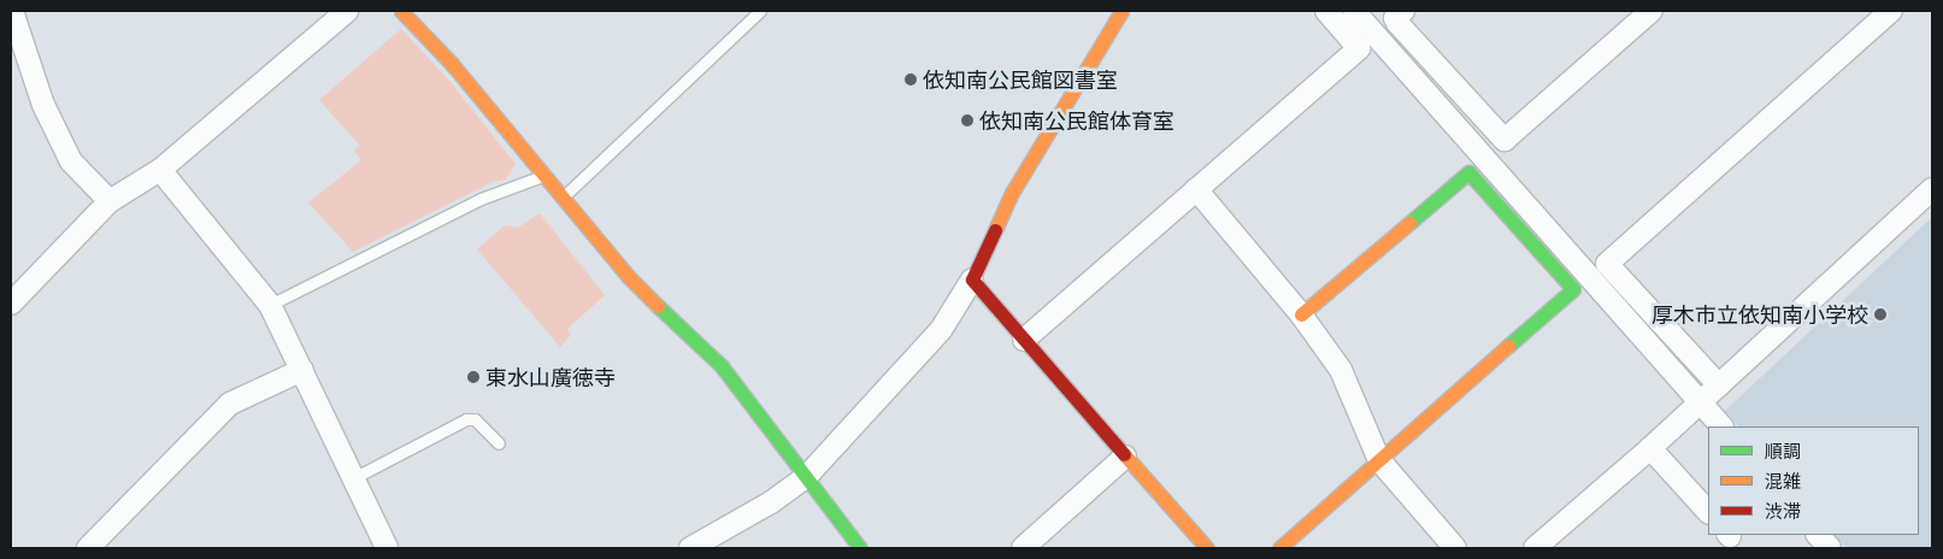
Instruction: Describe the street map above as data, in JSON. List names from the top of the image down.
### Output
{
  "places": [
    "依知南公民館図書室",
    "依知南公民館体育室",
    "厚木市立依知南小学校",
    "東水山廣徳寺"
  ],
  "legend": ["順調", "混雑", "渋滞"]
}
